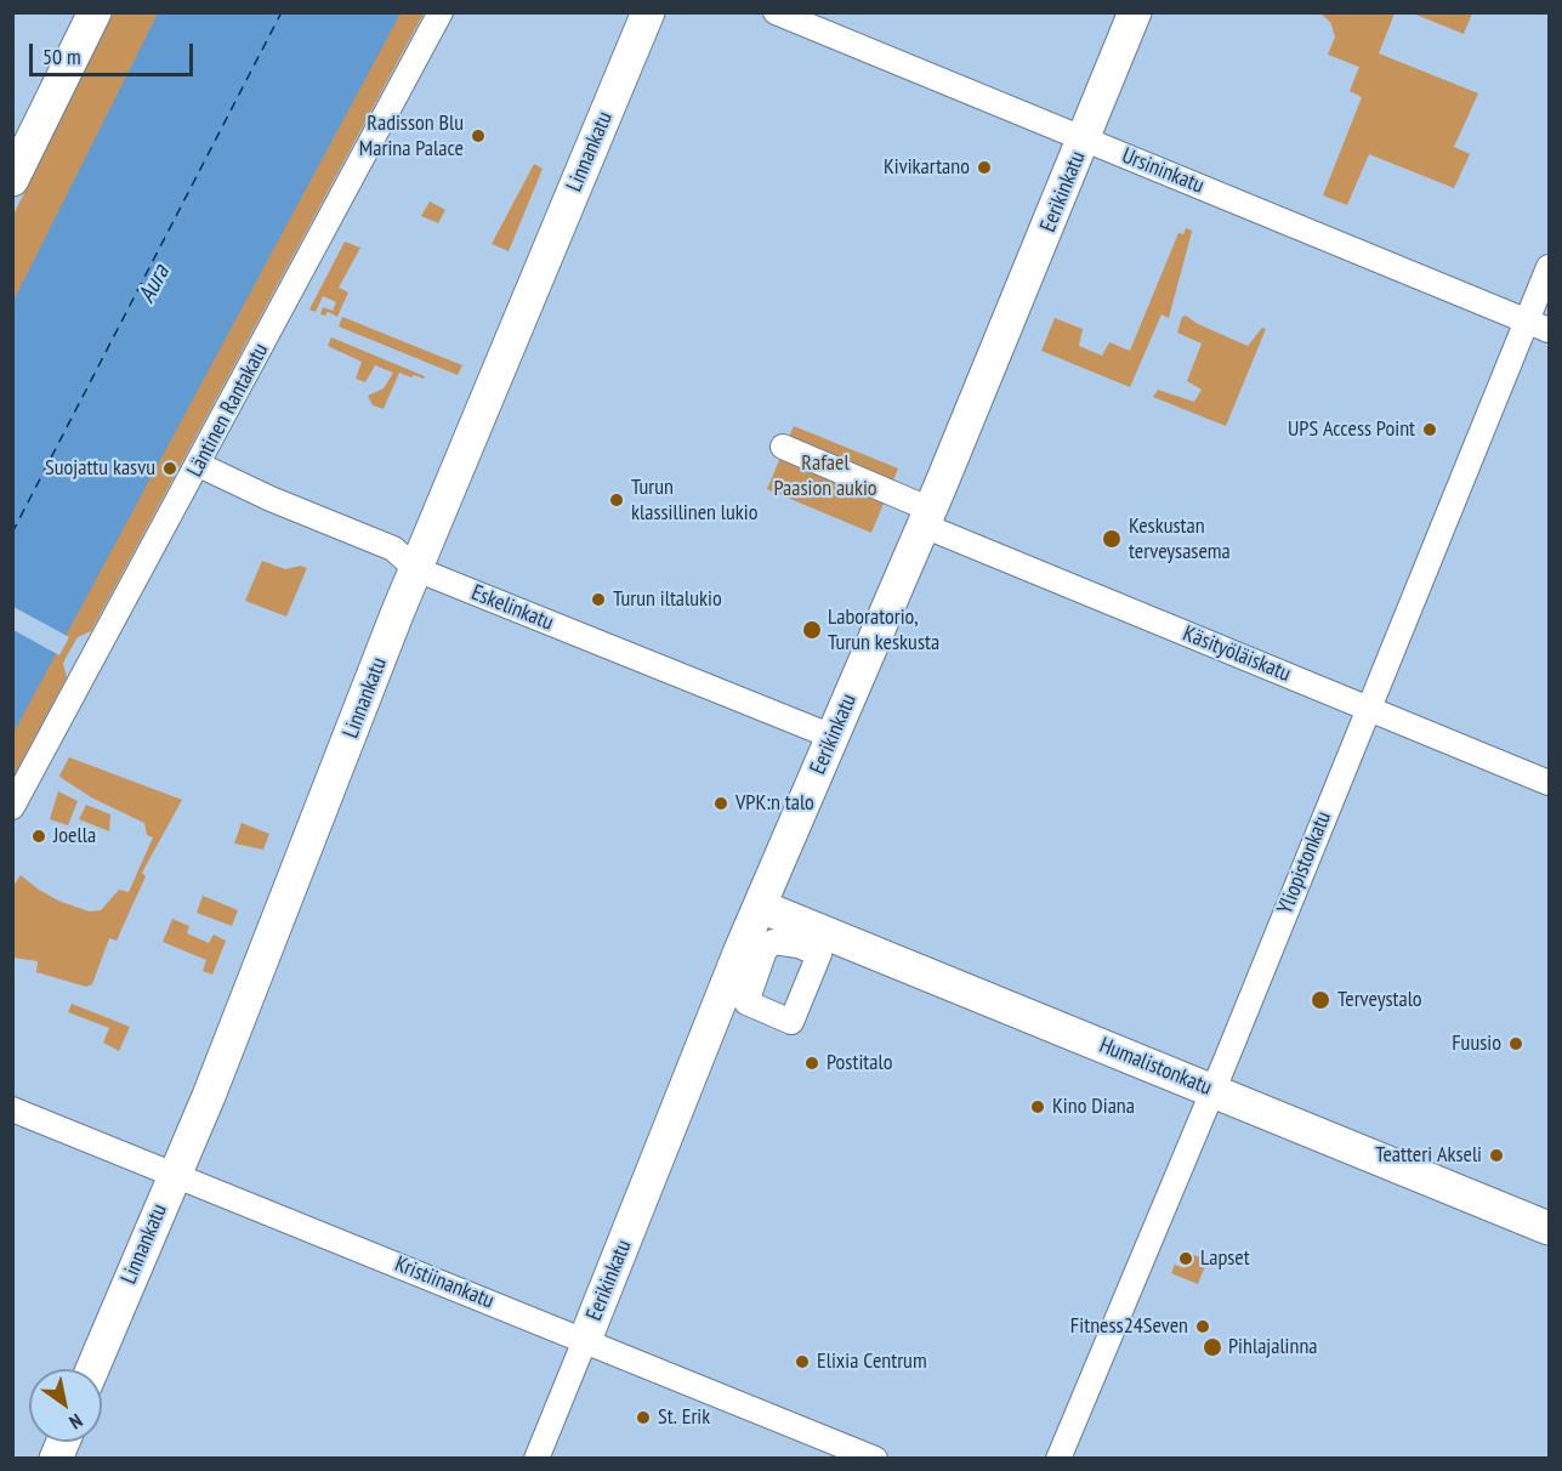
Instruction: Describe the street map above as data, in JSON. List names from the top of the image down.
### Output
{
  "streets": {
    "street": [
      "Linnankatu",
      "Ursininkatu",
      "Eerikinkatu",
      "Läntinen Rantakatu",
      "Eskelinkatu",
      "Käsityöläiskatu",
      "Yliopistonkatu",
      "Humalistonkatu",
      "Kristiinankatu"
    ]
  },
  "crossings": [
    ["Linnankatu", "Eskelinkatu"],
    ["Linnankatu", "Kristiinankatu"],
    ["Ursininkatu", "Eerikinkatu"],
    ["Ursininkatu", "Yliopistonkatu"],
    ["Eerikinkatu", "Eskelinkatu"],
    ["Eerikinkatu", "Käsityöläiskatu"],
    ["Eerikinkatu", "Humalistonkatu"],
    ["Eerikinkatu", "Kristiinankatu"],
    ["Läntinen Rantakatu", "Eskelinkatu"],
    ["Käsityöläiskatu", "Yliopistonkatu"],
    ["Yliopistonkatu", "Humalistonkatu"]
  ],
  "water": ["Aura"],
  "parks": ["Rafael Paasion aukio"],
  "places": [
    "Radisson Blu Marina Palace",
    "Kivikartano",
    "UPS Access Point",
    "Suojattu kasvu",
    "Turun klassillinen lukio",
    "Keskustan terveysasema",
    "Turun iltalukio",
    "Laboratorio, Turun keskusta",
    "VPK:n talo",
    "Joella",
    "Terveystalo",
    "Fuusio",
    "Postitalo",
    "Kino Diana",
    "Teatteri Akseli",
    "Lapset",
    "Fitness24Seven",
    "Pihlajalinna",
    "Elixia Centrum",
    "St. Erik"
  ],
  "scale_bar": "50 m",
  "north": "bottom right"
}
